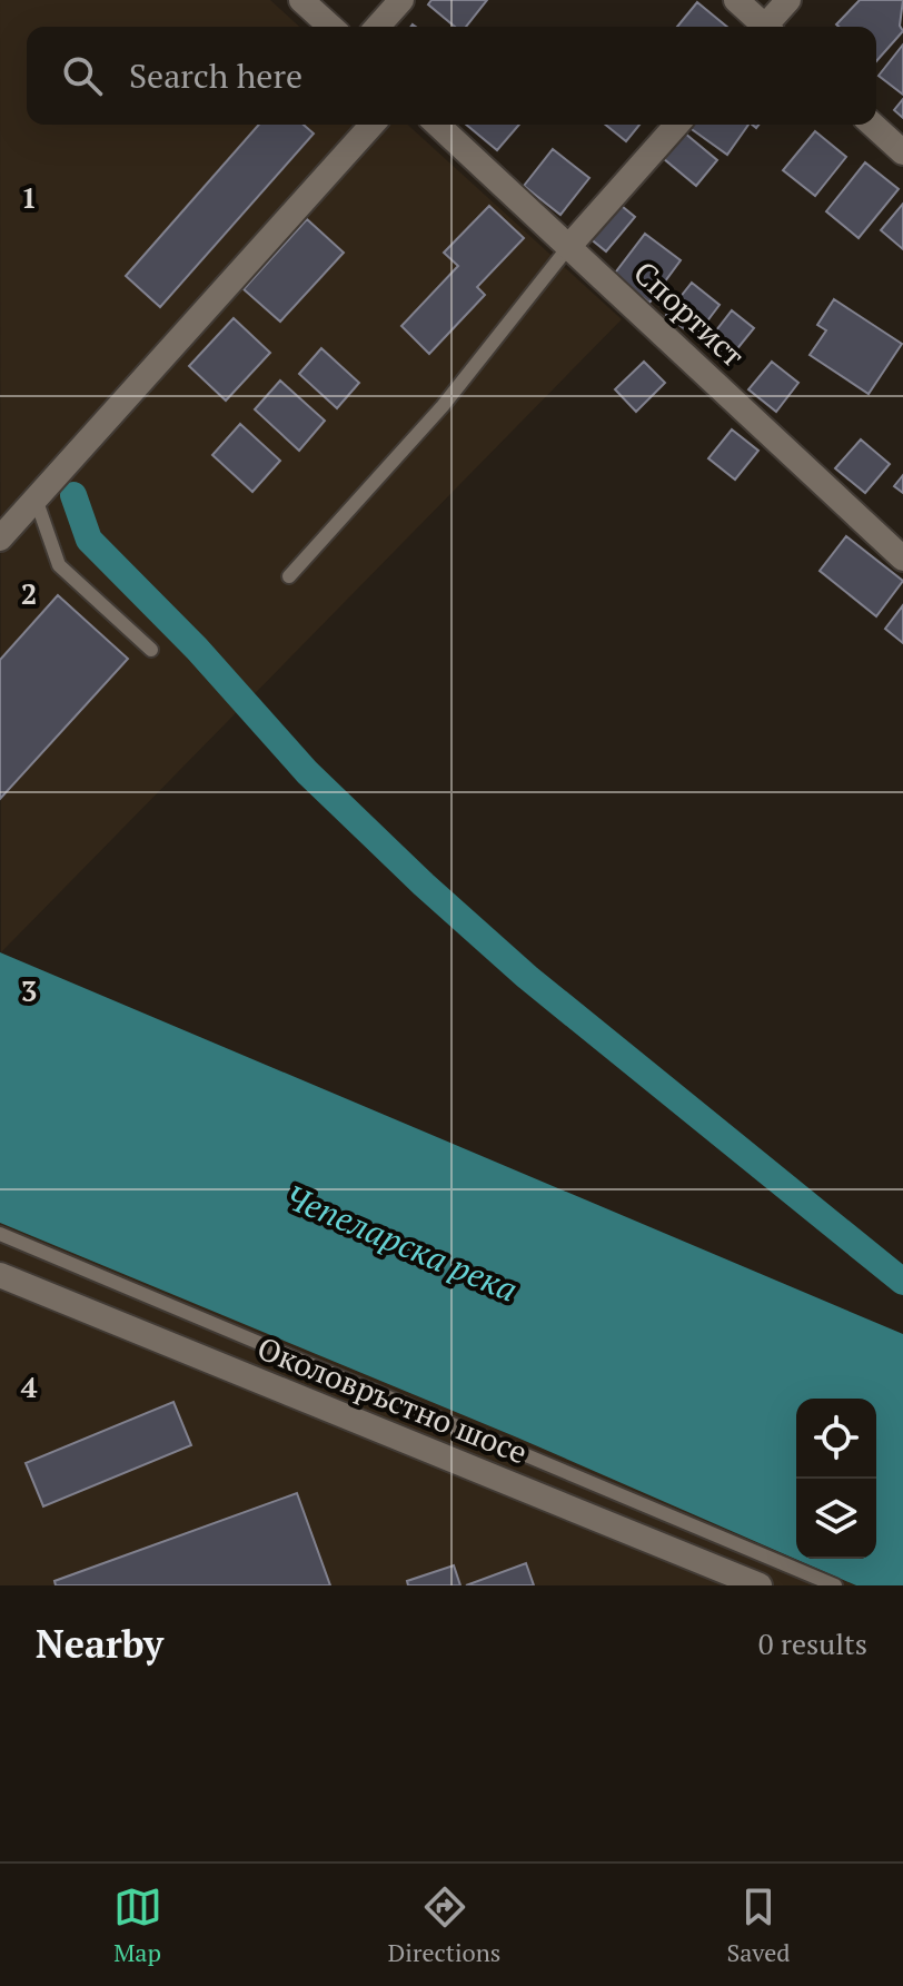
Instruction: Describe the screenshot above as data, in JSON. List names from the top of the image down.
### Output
{
  "streets": {
    "street": ["Спортист", "Околовръстно шосе"]
  },
  "water": ["Чепеларска река"],
  "page": {
    "search": "Search here",
    "heading": ["Nearby", "0 results"],
    "nav": ["Map", "Directions", "Saved"]
  },
  "grid": {
    "rows": [
      "1",
      "2",
      "3",
      "4"
    ]
  }
}
